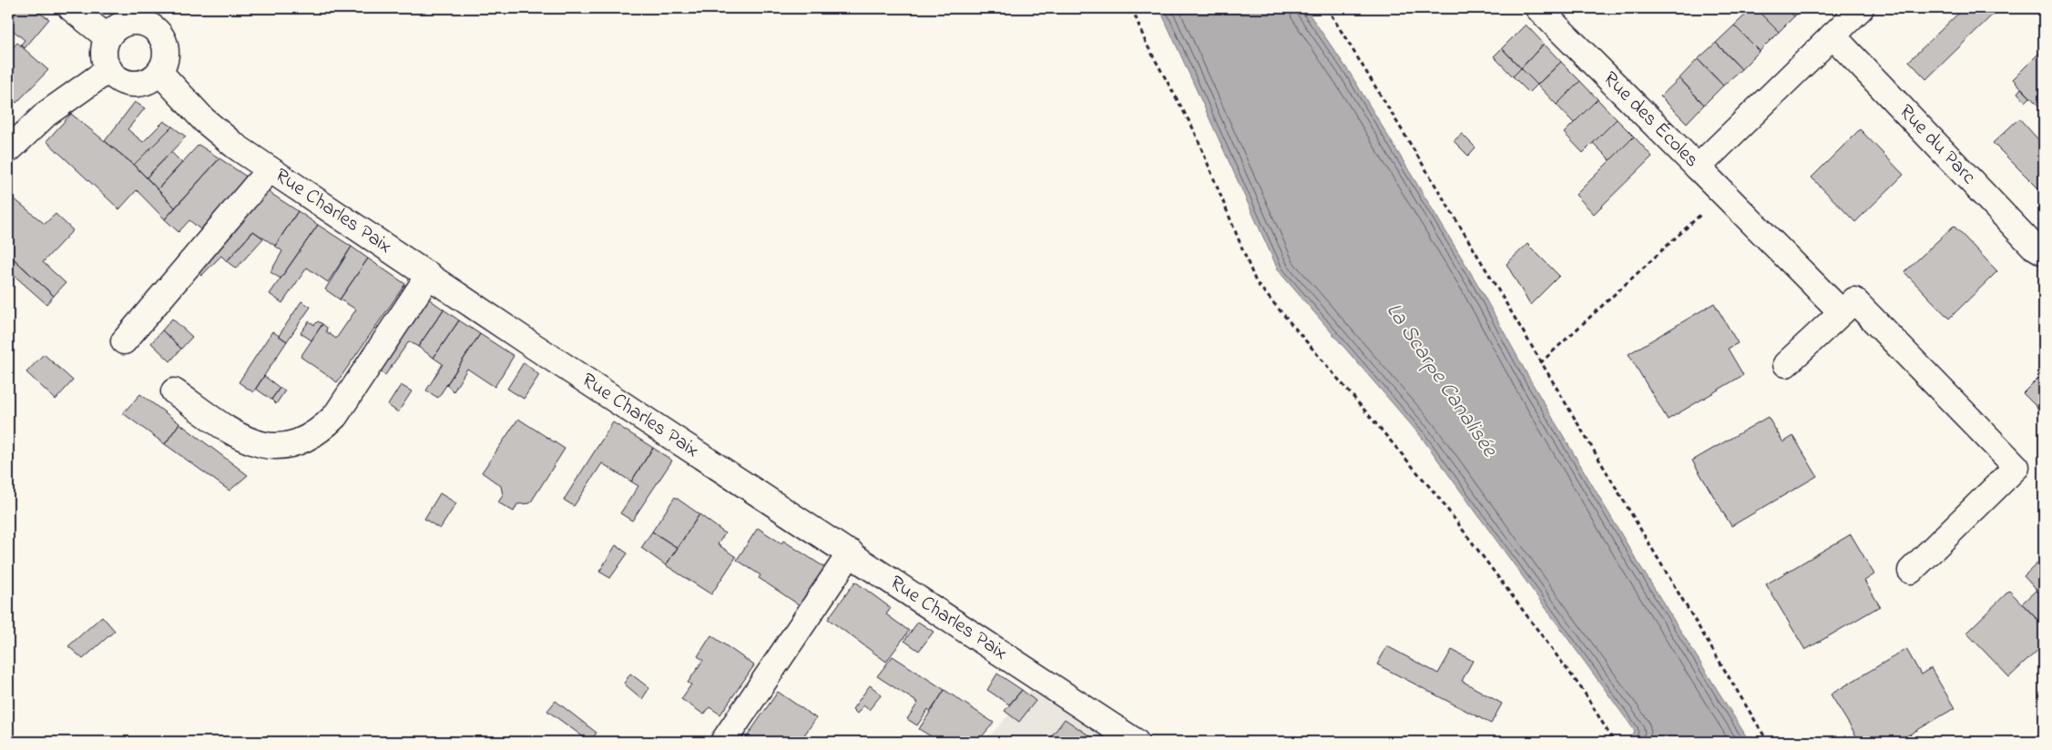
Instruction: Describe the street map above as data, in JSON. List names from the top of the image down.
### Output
{
  "streets": {
    "street": ["Rue des Écoles", "Rue du Parc", "Rue Charles Paix"]
  },
  "crossings": [
    ["Rue des Écoles", "Rue du Parc"]
  ],
  "water": ["La Scarpe Canalisée"]
}
